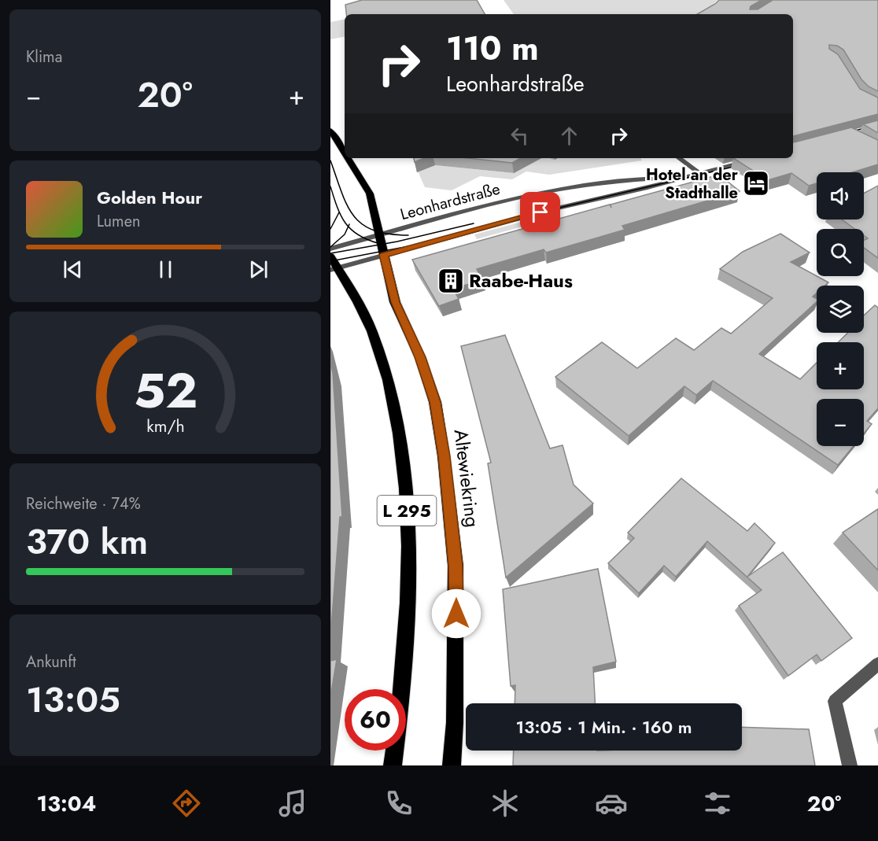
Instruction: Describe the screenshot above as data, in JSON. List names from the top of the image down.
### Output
{
  "streets": {
    "main road": ["Altewiekring", "L 295"],
    "street": ["Leonhardstraße"]
  },
  "crossings": [
    ["Leonhardstraße", "Altewiekring"],
    ["Leonhardstraße", "L 295"],
    ["Altewiekring", "L 295"]
  ],
  "places": {
    "hotel": ["Hotel an der Stadthalle"],
    "building": ["Raabe-Haus"]
  },
  "page": {
    "tile": [
      "Klima",
      ["Reichweite · 74%", "370 km"],
      ["Ankunft", "13:05"]
    ],
    "turn": ["110 m", "Leonhardstraße"],
    "heat": ["−", "20°", "+"],
    "map_buttons": ["+", "−"],
    "song": ["Golden Hour", "Lumen"],
    "limit": "60",
    "trip": "13:05 · 1 Min. · 160 m",
    "tabs": ["13:04", "20°"],
    "gauge": ["52", "km/h"]
  }
}
